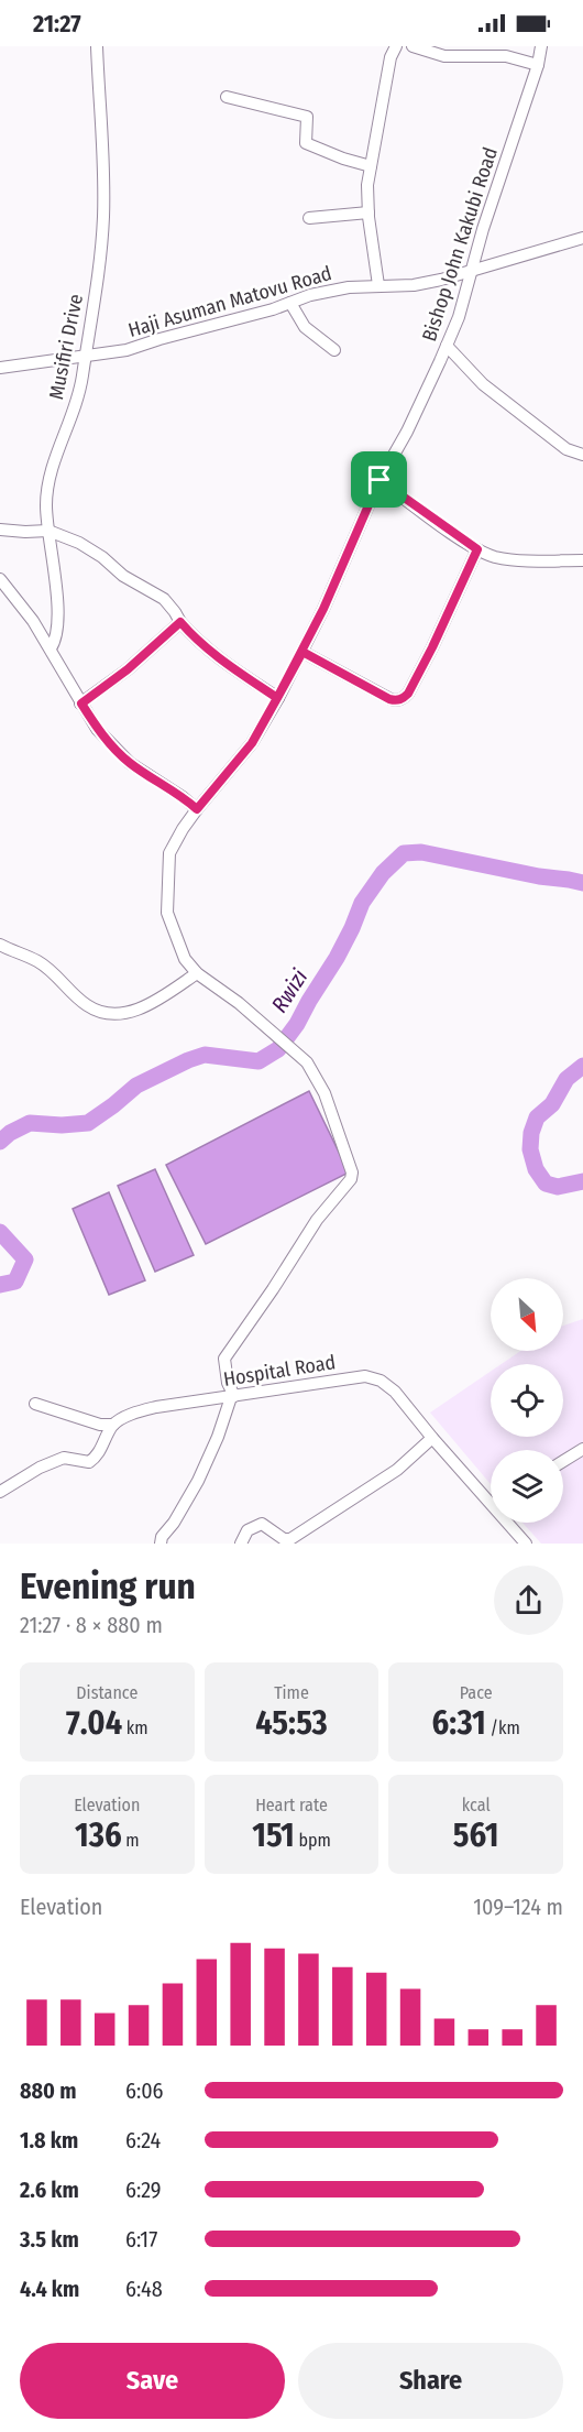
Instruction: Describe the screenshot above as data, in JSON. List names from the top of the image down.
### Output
{
  "streets": {
    "street": [
      "Bishop John Kakubi Road",
      "Haji Asuman Matovu Road",
      "Musifiri Drive",
      "Hospital Road"
    ]
  },
  "crossings": [
    ["Bishop John Kakubi Road", "Haji Asuman Matovu Road"],
    ["Haji Asuman Matovu Road", "Musifiri Drive"]
  ],
  "water": ["Rwizi"],
  "north": "bottom right",
  "page": {
    "status": "21:27",
    "heading": ["Evening run", "21:27 · 8 × 880 m"],
    "stats": [
      ["Distance", "7.04 km"],
      ["Time", "45:53"],
      ["Pace", "6:31 /km"],
      ["Elevation", "136 m"],
      ["Heart rate", "151 bpm"],
      ["kcal", "561"]
    ],
    "chart": ["Elevation", "109–124 m"],
    "list": [
      {
        "name": "880 m",
        "note": "6:06"
      },
      {
        "name": "1.8 km",
        "note": "6:24"
      },
      {
        "name": "2.6 km",
        "note": "6:29"
      },
      {
        "name": "3.5 km",
        "note": "6:17"
      },
      {
        "name": "4.4 km",
        "note": "6:48"
      }
    ],
    "buttons": ["Save", "Share"]
  }
}
